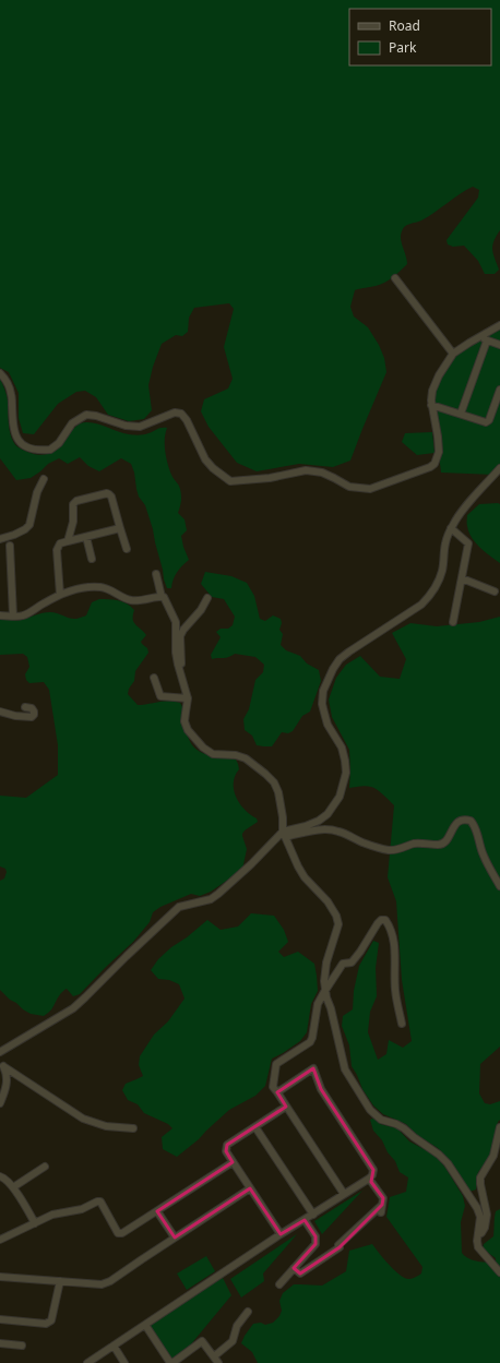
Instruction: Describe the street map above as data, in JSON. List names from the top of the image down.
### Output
{
  "legend": ["Road", "Park"]
}
